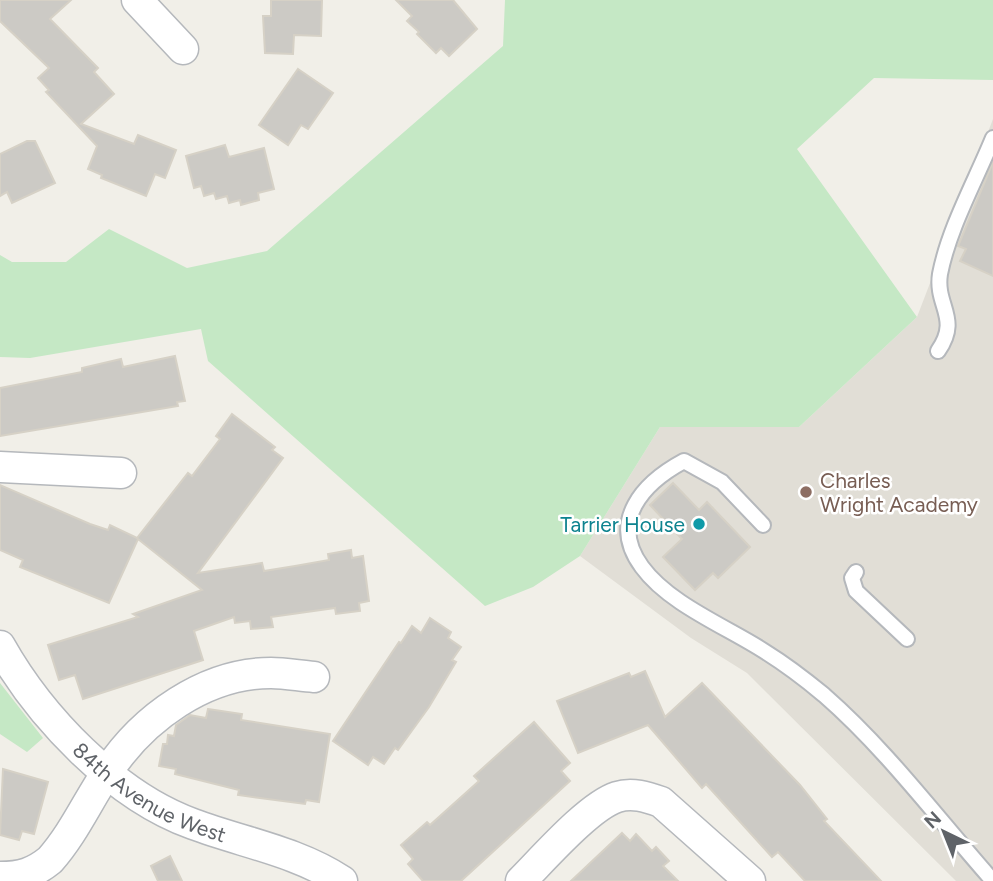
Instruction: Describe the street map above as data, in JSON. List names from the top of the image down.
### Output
{
  "streets": {
    "street": ["84th Avenue West"]
  },
  "places": ["Charles Wright Academy", "Tarrier House"],
  "north": "top left"
}
